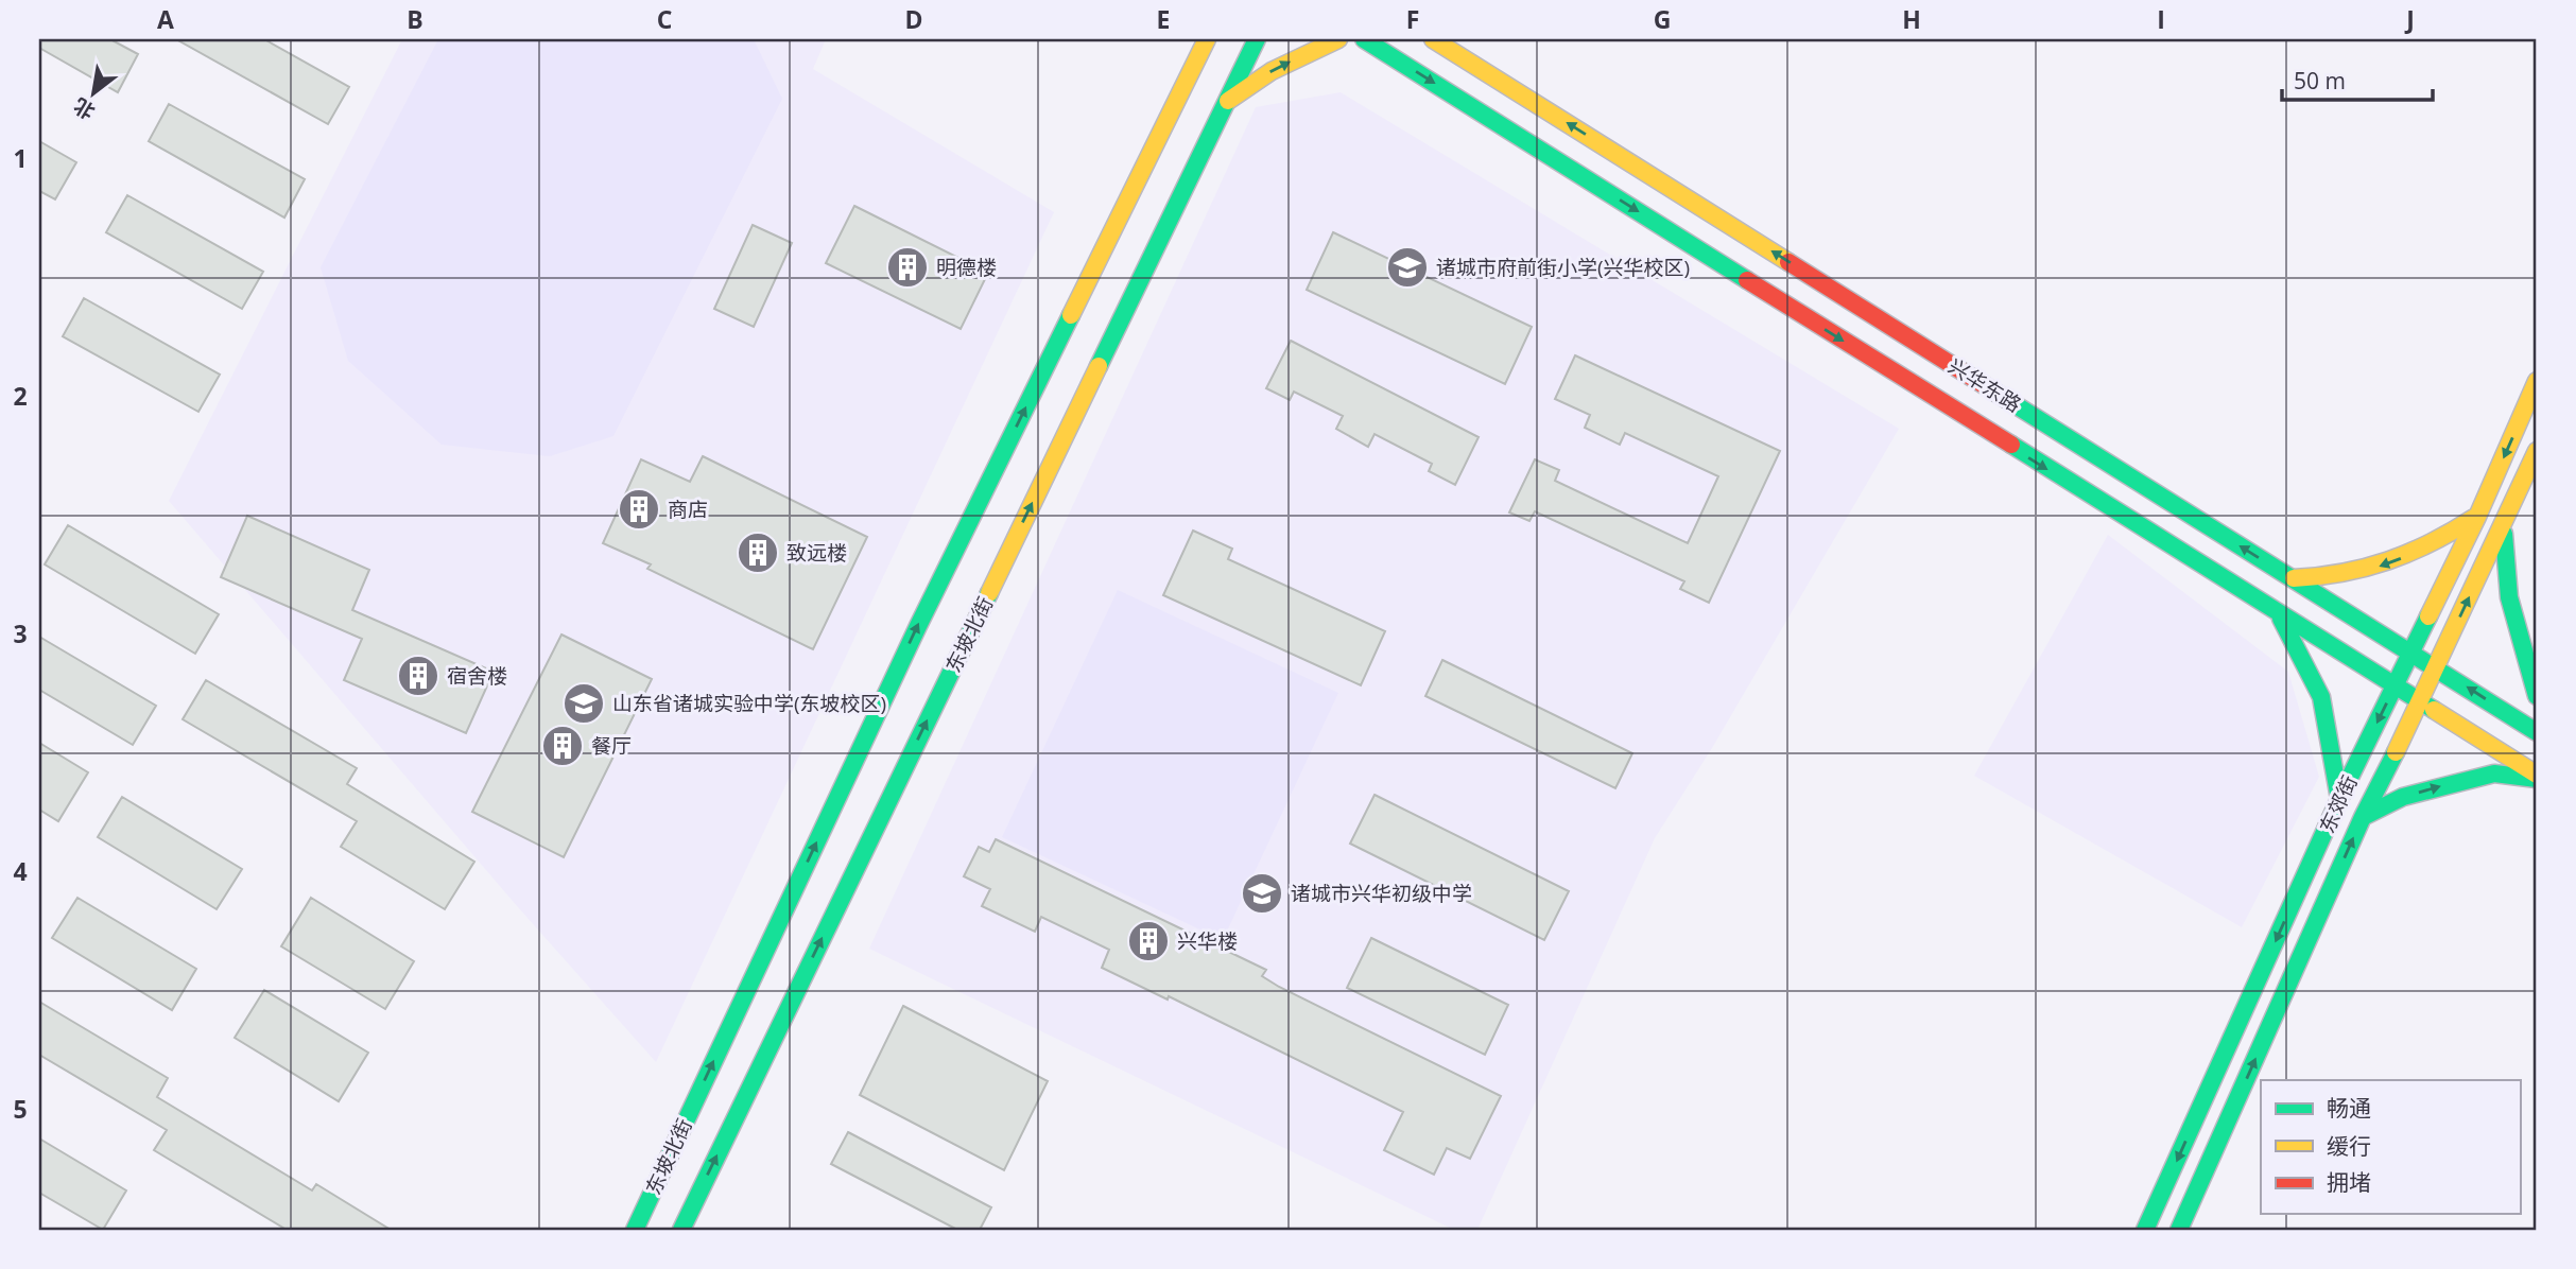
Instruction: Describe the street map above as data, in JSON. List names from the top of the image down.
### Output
{
  "streets": {
    "main road": ["兴华东路", "东坡北街", "东郊街"]
  },
  "crossings": [
    ["兴华东路", "东郊街"]
  ],
  "one_way": ["东坡北街"],
  "places": {
    "building": [
      "明德楼",
      "商店",
      "致远楼",
      "宿舍楼",
      "餐厅",
      "兴华楼"
    ],
    "school or university": ["诸城市府前街小学(兴华校区)", "山东省诸城实验中学(东坡校区)", "诸城市兴华初级中学"]
  },
  "legend": ["畅通", "缓行", "拥堵"],
  "scale_bar": "50 m",
  "north": "bottom left",
  "grid": {
    "columns": [
      "A",
      "B",
      "C",
      "D",
      "E",
      "F",
      "G",
      "H",
      "I",
      "J"
    ],
    "rows": [
      "1",
      "2",
      "3",
      "4",
      "5"
    ]
  }
}
